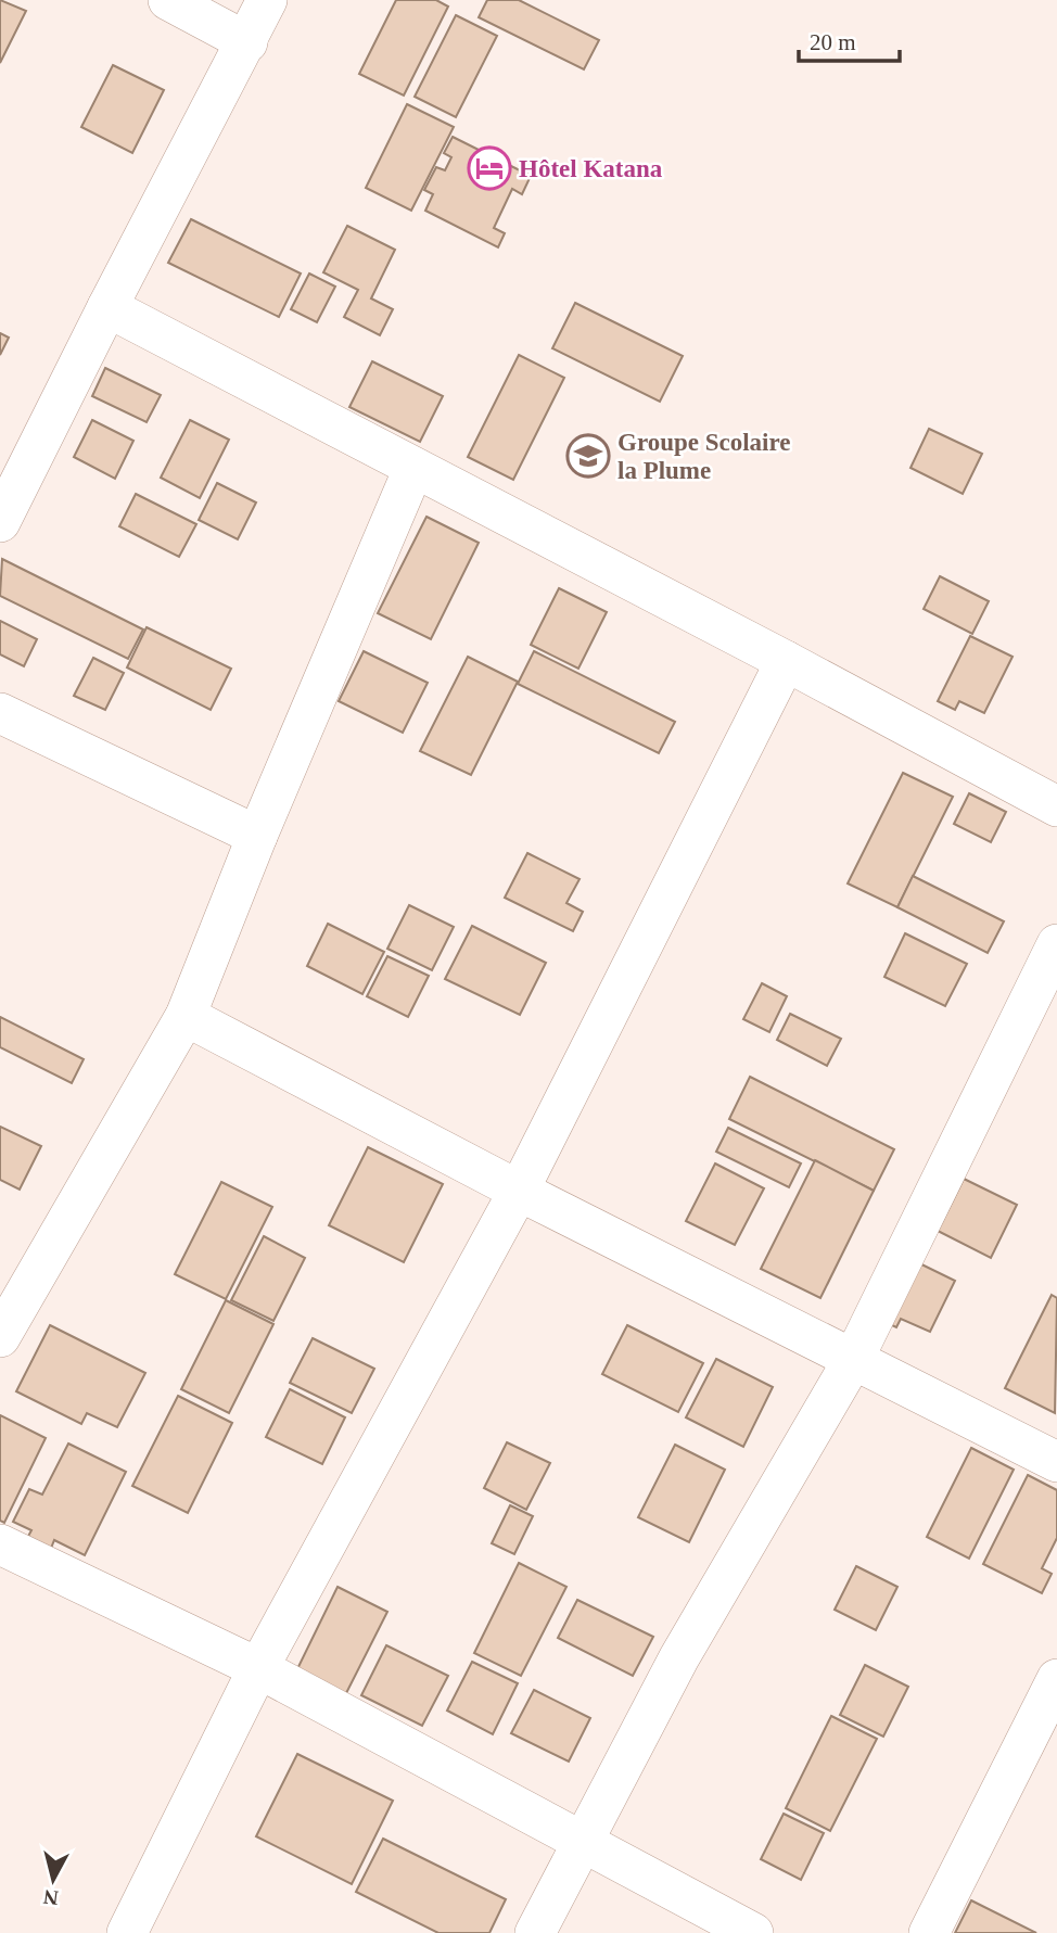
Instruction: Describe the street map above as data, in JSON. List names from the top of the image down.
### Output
{
  "places": {
    "hotel": ["Hôtel Katana"],
    "school or university": ["Groupe Scolaire la Plume"]
  },
  "scale_bar": "20 m",
  "north": "bottom"
}
